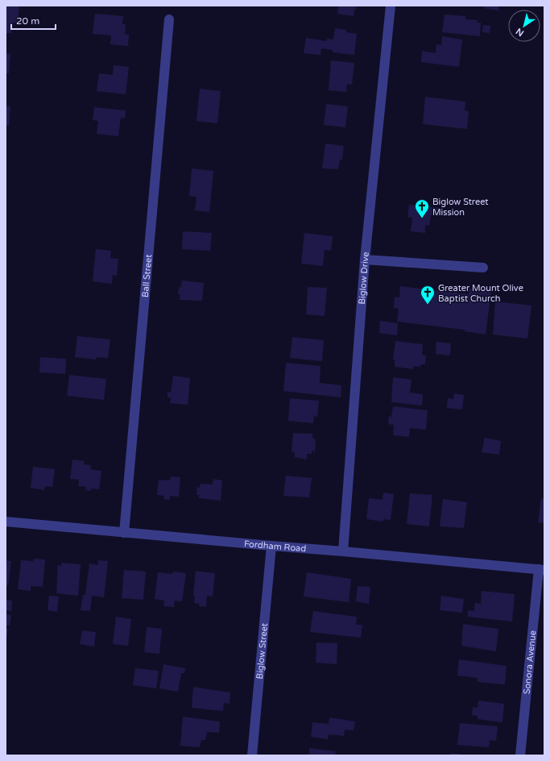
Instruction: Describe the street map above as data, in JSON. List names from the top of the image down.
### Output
{
  "streets": {
    "street": [
      "Ball Street",
      "Biglow Drive",
      "Fordham Road",
      "Biglow Street",
      "Sonora Avenue"
    ]
  },
  "crossings": [
    ["Ball Street", "Fordham Road"],
    ["Biglow Drive", "Fordham Road"],
    ["Fordham Road", "Biglow Street"],
    ["Fordham Road", "Sonora Avenue"]
  ],
  "places": {
    "church": ["Biglow Street Mission", "Greater Mount Olive Baptist Church"]
  },
  "scale_bar": "20 m",
  "north": "bottom left"
}
